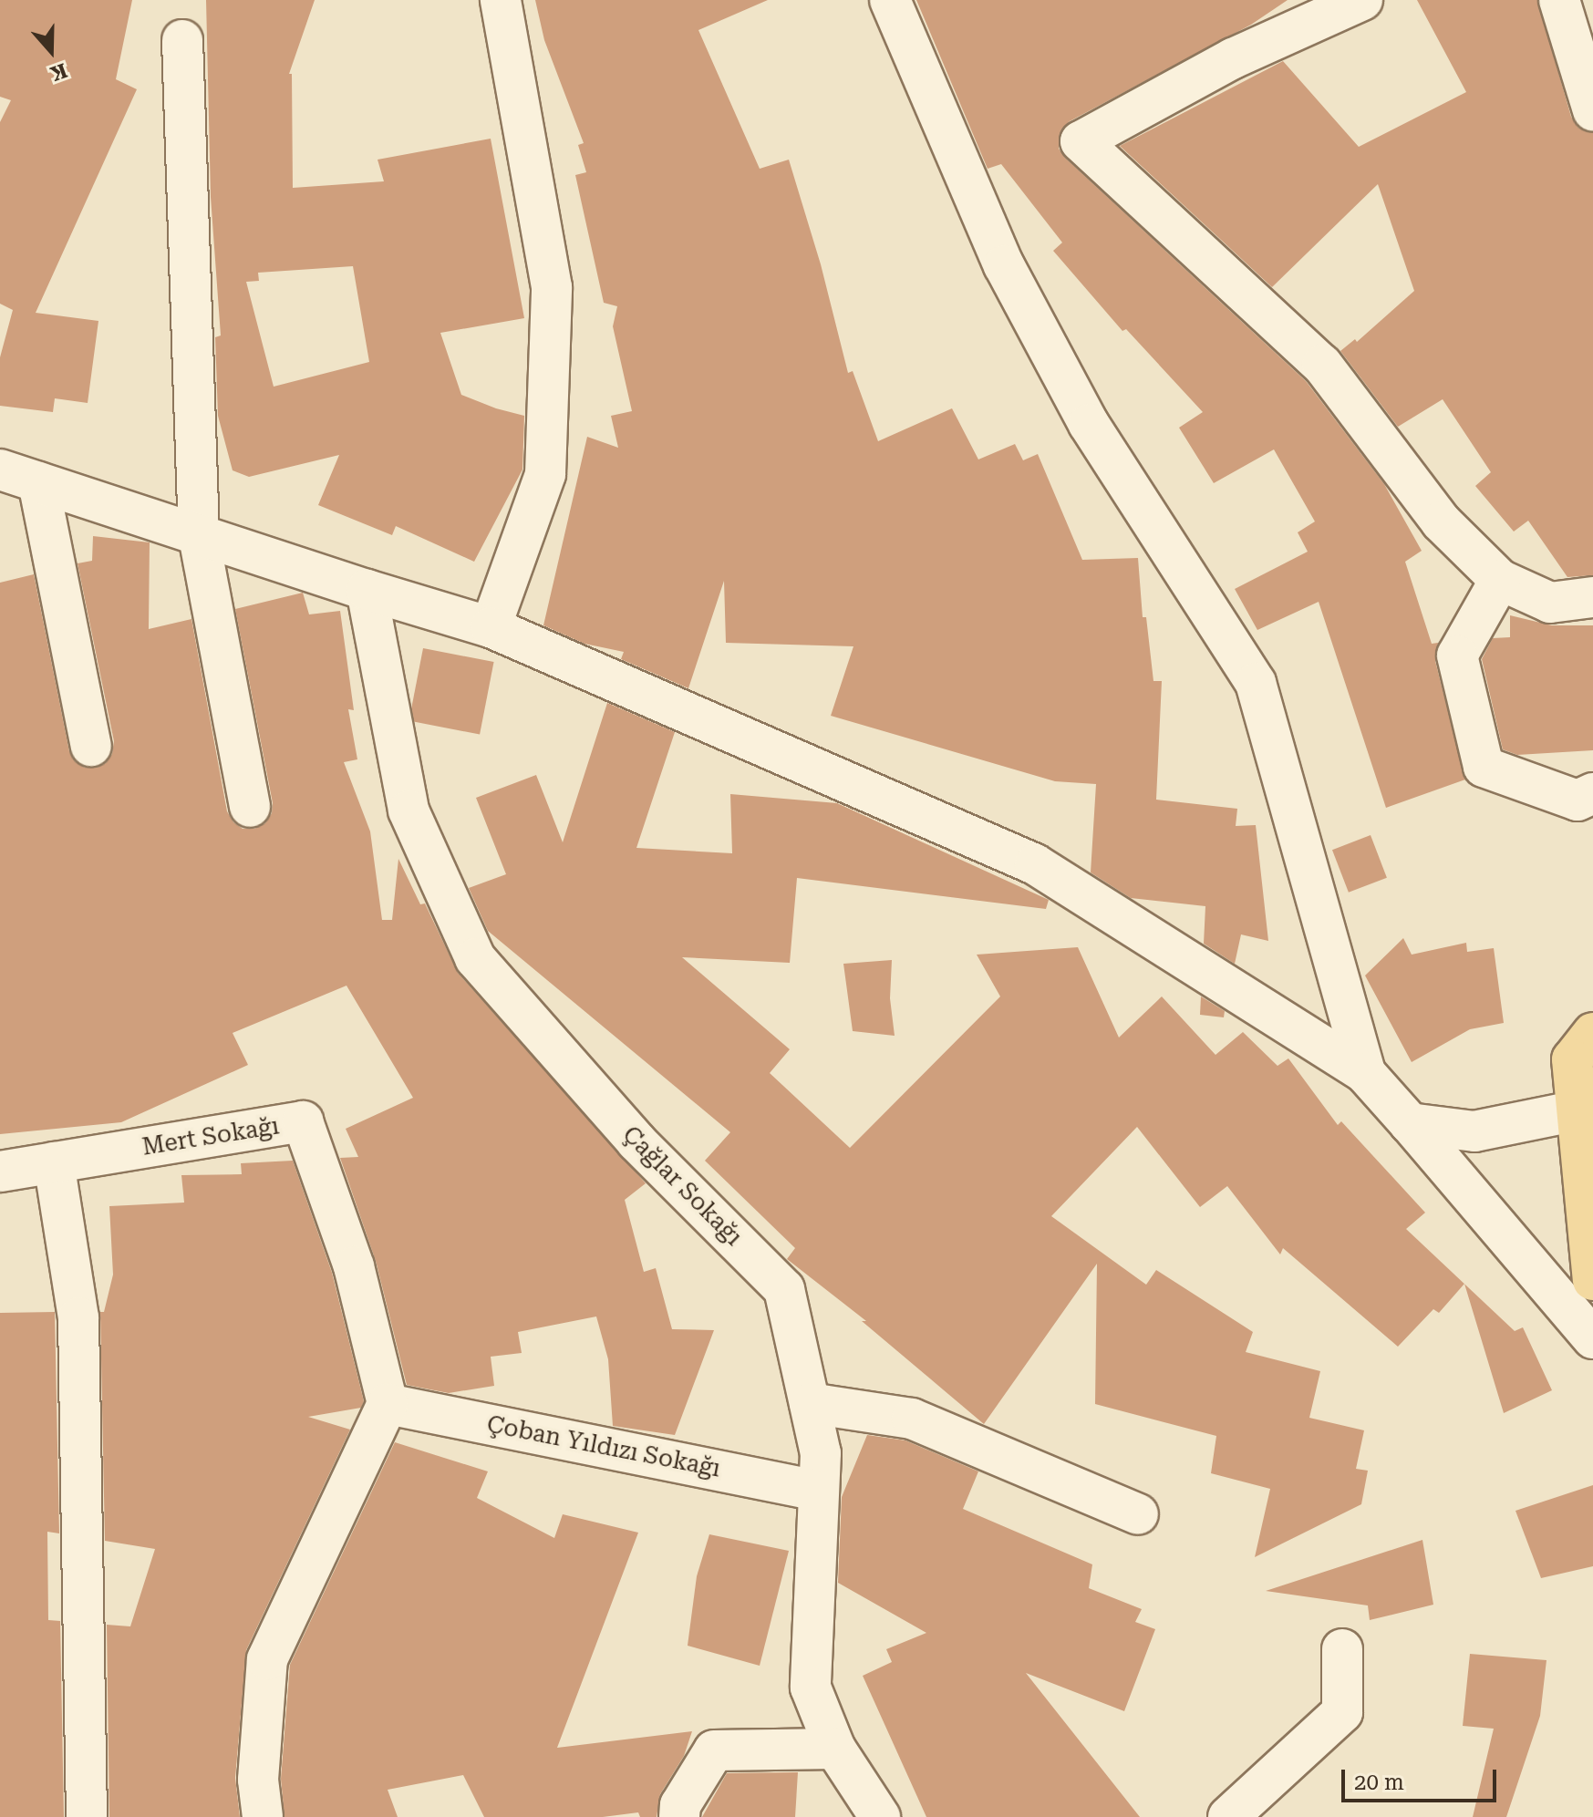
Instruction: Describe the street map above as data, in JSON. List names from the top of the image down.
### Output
{
  "streets": {
    "street": ["Mert Sokağı", "Çağlar Sokağı", "Çoban Yıldızı Sokağı"]
  },
  "crossings": [
    ["Mert Sokağı", "Çoban Yıldızı Sokağı"],
    ["Çağlar Sokağı", "Çoban Yıldızı Sokağı"]
  ],
  "scale_bar": "20 m",
  "north": "bottom"
}
